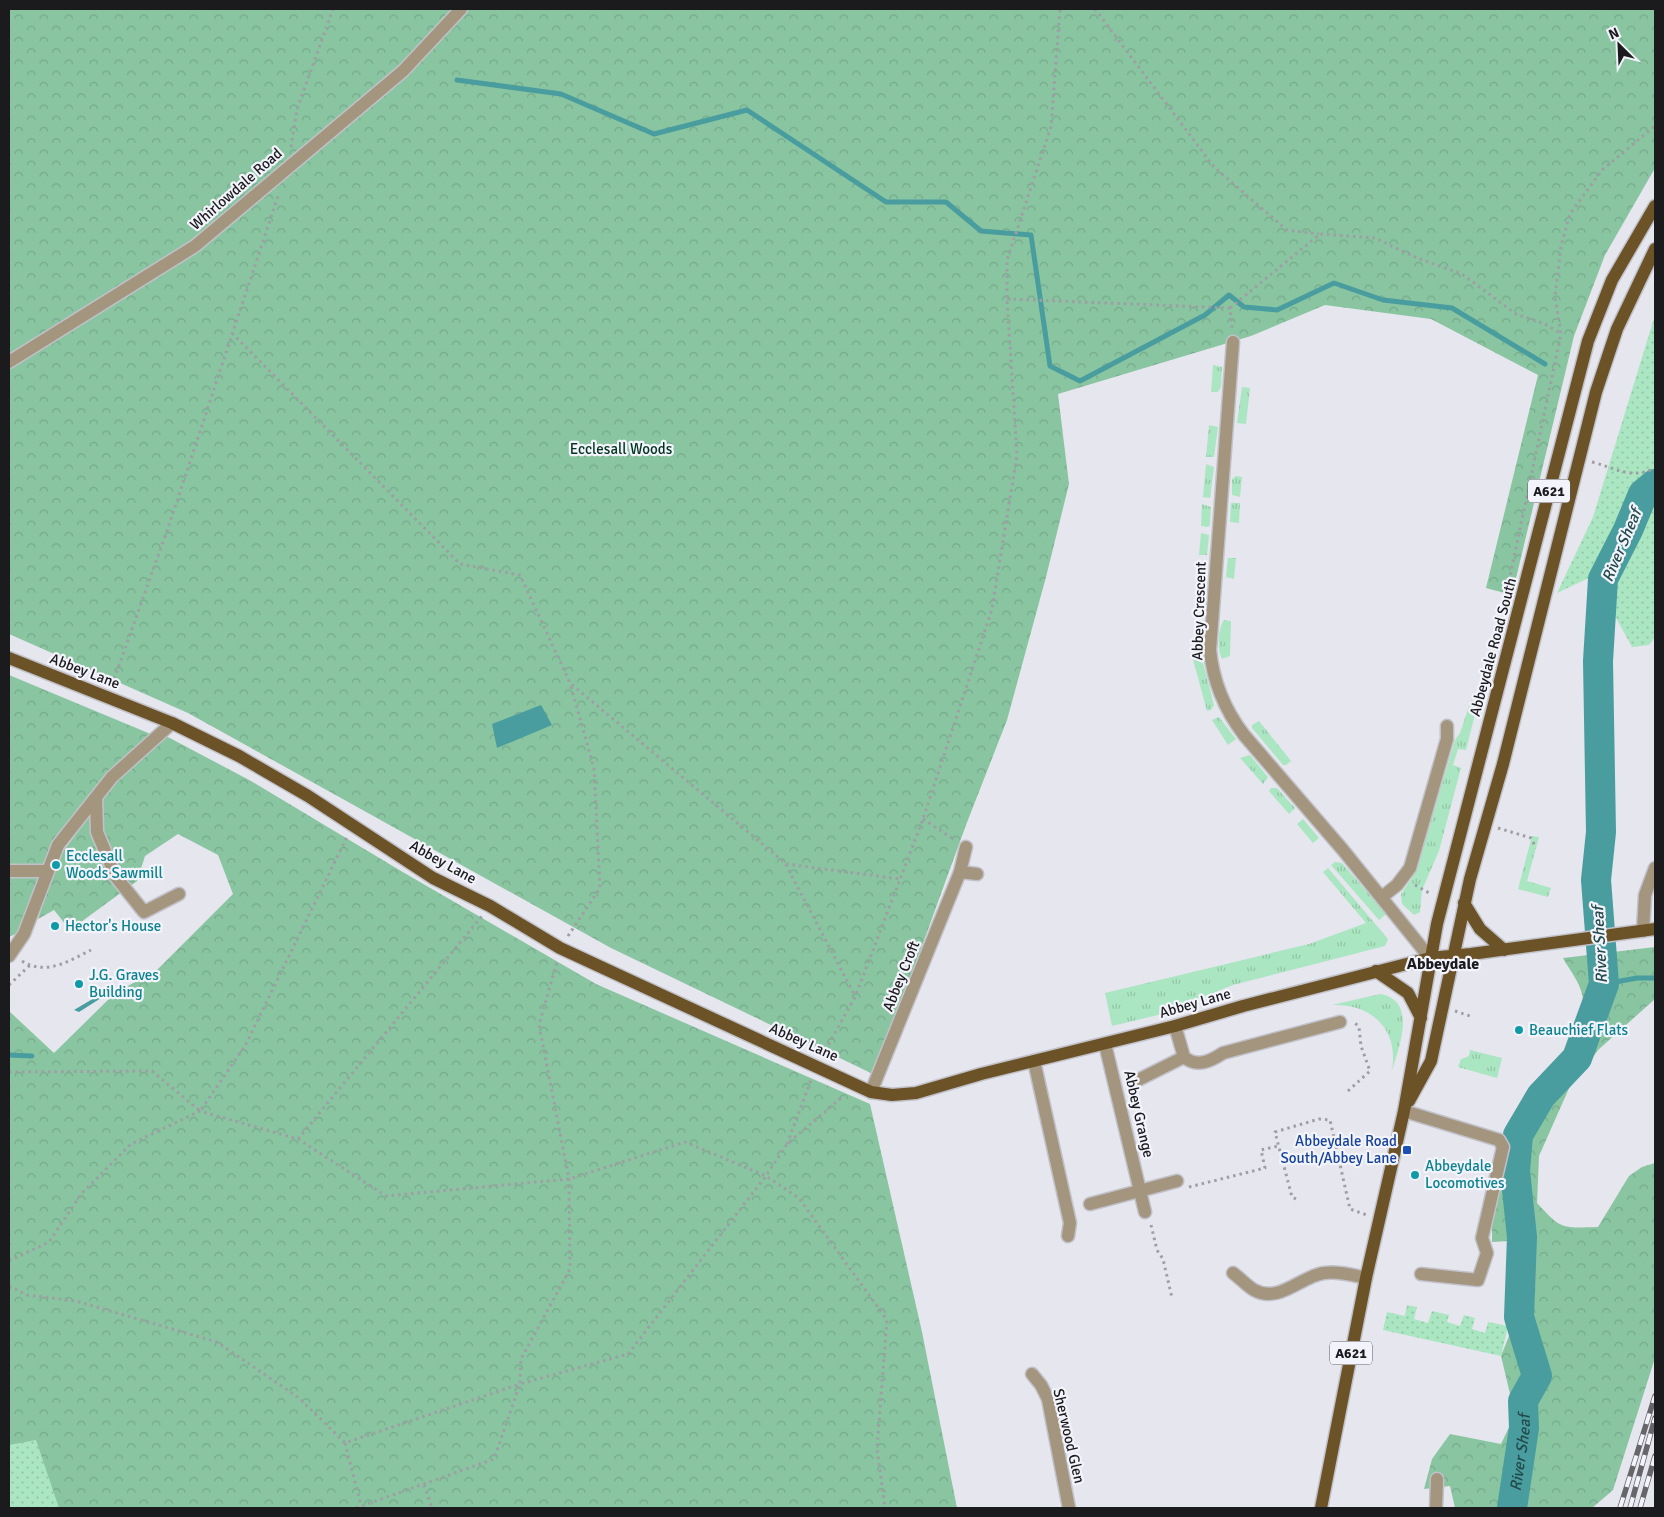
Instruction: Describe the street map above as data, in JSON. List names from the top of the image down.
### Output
{
  "streets": {
    "main road": ["A621", "Abbeydale Road South", "Abbey Lane"],
    "street": [
      "Whirlowdale Road",
      "Abbey Crescent",
      "Abbey Croft",
      "Abbey Grange",
      "Sherwood Glen"
    ]
  },
  "crossings": [
    ["Abbey Crescent", "Abbeydale Road South"],
    ["Abbey Crescent", "Abbey Lane"],
    ["Abbeydale Road South", "Abbey Lane"],
    ["Abbey Lane", "Abbey Croft"],
    ["Abbey Lane", "Abbey Grange"]
  ],
  "districts": ["Abbeydale"],
  "water": ["River Sheaf"],
  "parks": ["Ecclesall Woods"],
  "places": {
    "other": [
      "Ecclesall Woods Sawmill",
      "Hector's House",
      "J.G. Graves Building",
      "Beauchief Flats",
      "Abbeydale Locomotives"
    ],
    "transit": ["Abbeydale Road South/Abbey Lane"]
  },
  "north": "top left"
}
